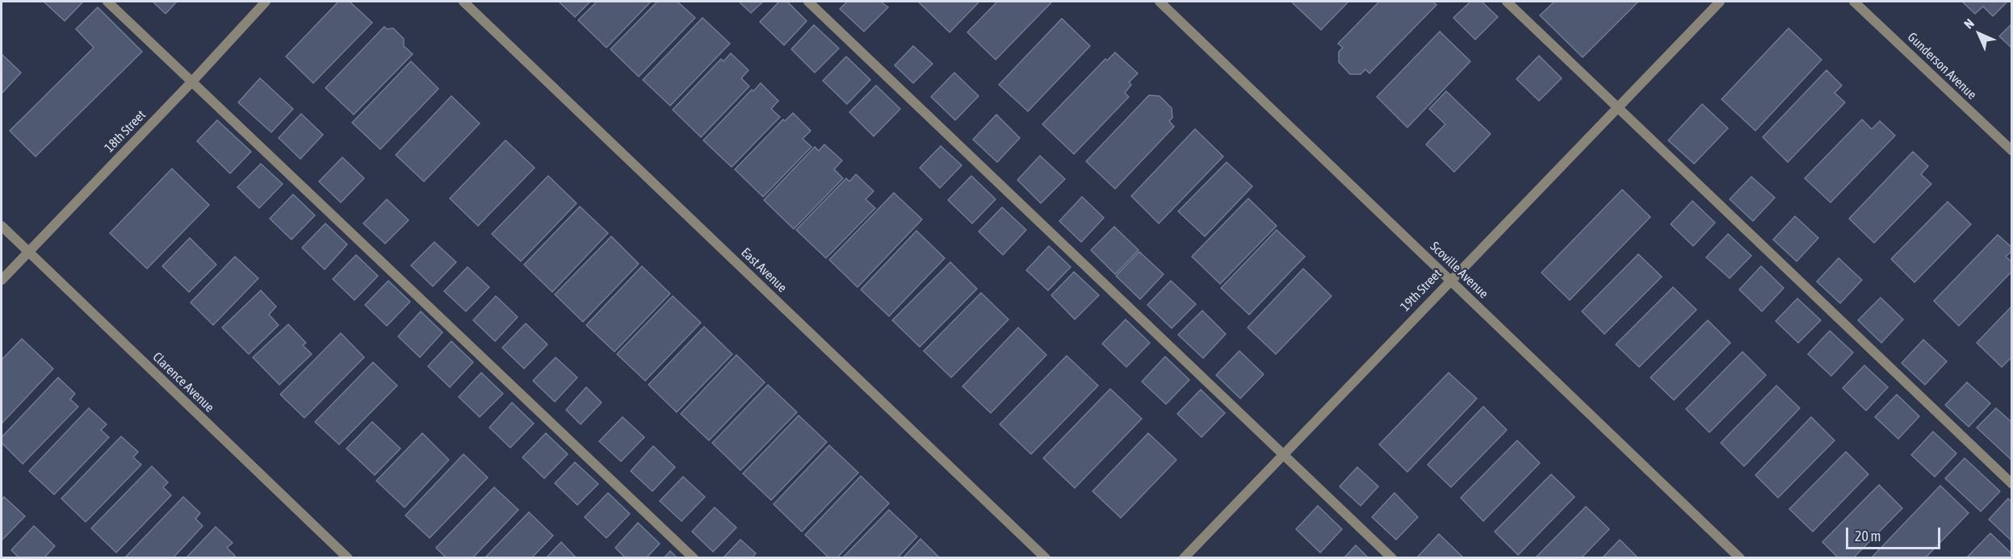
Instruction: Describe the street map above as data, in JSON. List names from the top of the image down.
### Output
{
  "streets": {
    "street": [
      "Gunderson Avenue",
      "18th Street",
      "East Avenue",
      "Scoville Avenue",
      "19th Street",
      "Clarence Avenue"
    ]
  },
  "crossings": [
    ["18th Street", "Clarence Avenue"],
    ["Scoville Avenue", "19th Street"]
  ],
  "scale_bar": "20 m",
  "north": "top left"
}
